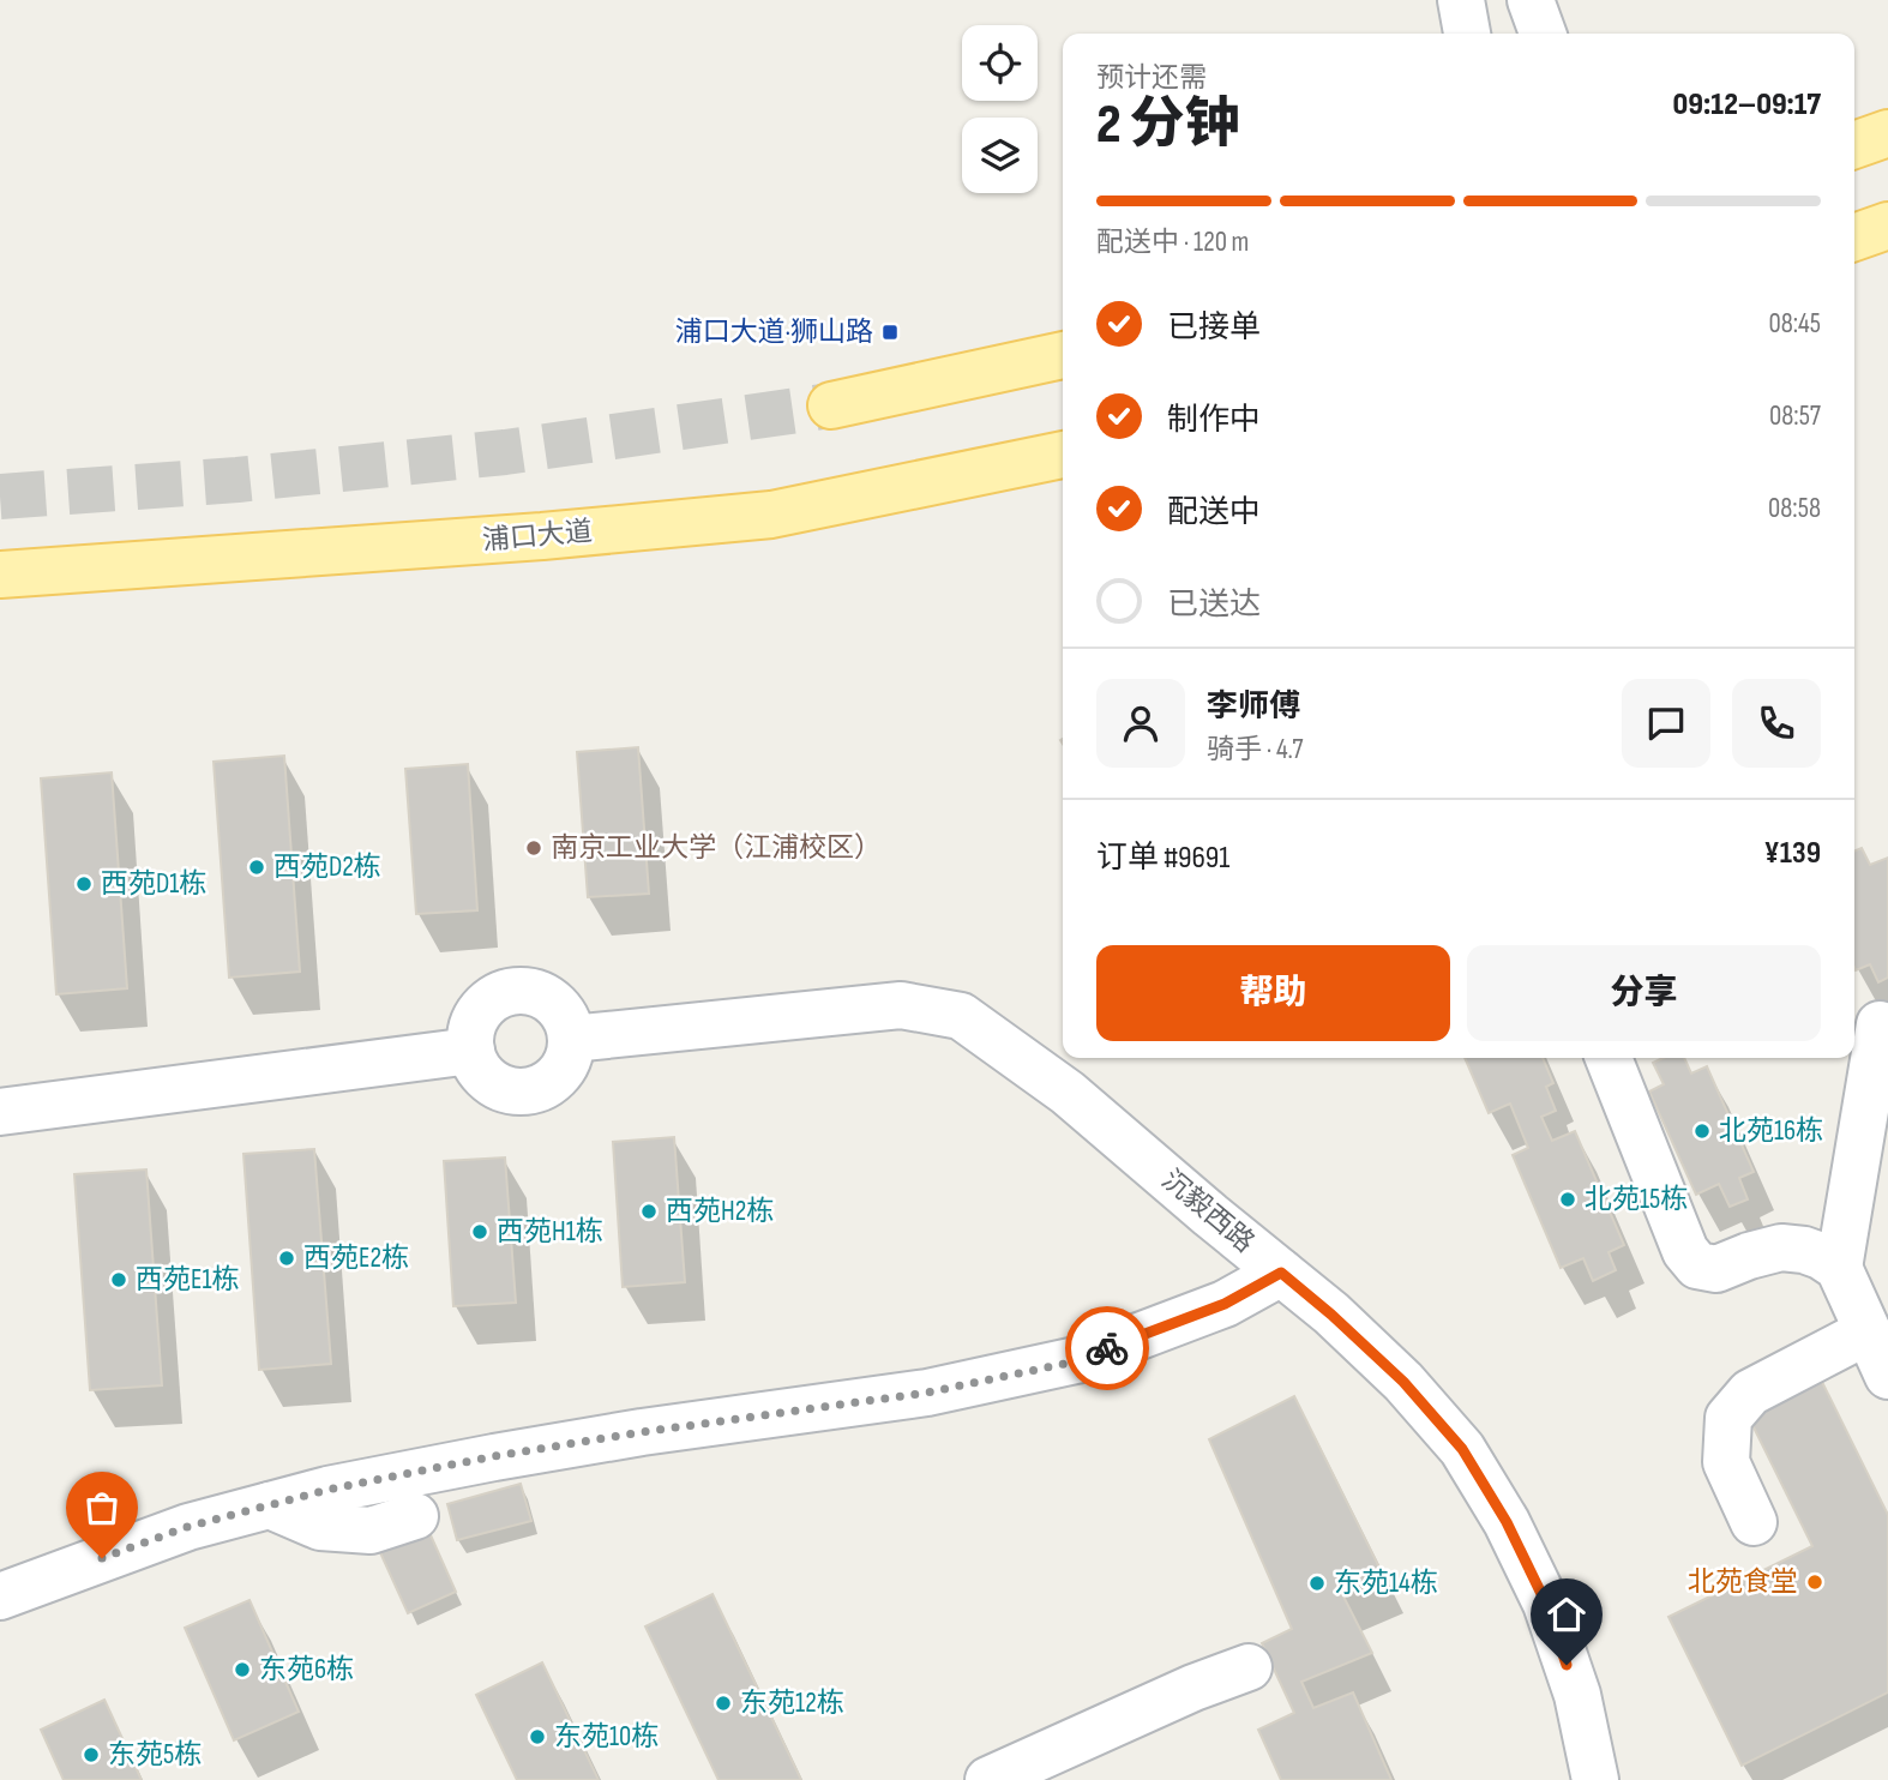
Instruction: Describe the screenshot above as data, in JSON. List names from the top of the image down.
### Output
{
  "streets": {
    "main road": ["浦口大道"],
    "street": ["沉毅西路"]
  },
  "places": {
    "transit": ["浦口大道·狮山路"],
    "other": [
      "南京工业大学（江浦校区）",
      "西苑D2栋",
      "西苑D1栋",
      "北苑16栋",
      "北苑15栋",
      "西苑H2栋",
      "西苑H1栋",
      "西苑E2栋",
      "西苑E1栋",
      "北苑食堂",
      "东苑14栋",
      "东苑6栋",
      "东苑12栋",
      "东苑10栋",
      "东苑5栋"
    ]
  },
  "page": {
    "heading": ["2 分钟", "预计还需", "09:12–09:17"],
    "panel": [
      "李师傅",
      "骑手 · 4.7",
      "订单 #9691",
      "¥139"
    ],
    "bar": "配送中 · 120 m",
    "list": [
      ["已接单", "08:45"],
      ["制作中", "08:57"],
      ["配送中", "08:58"],
      "已送达"
    ],
    "buttons": ["帮助", "分享"]
  }
}
